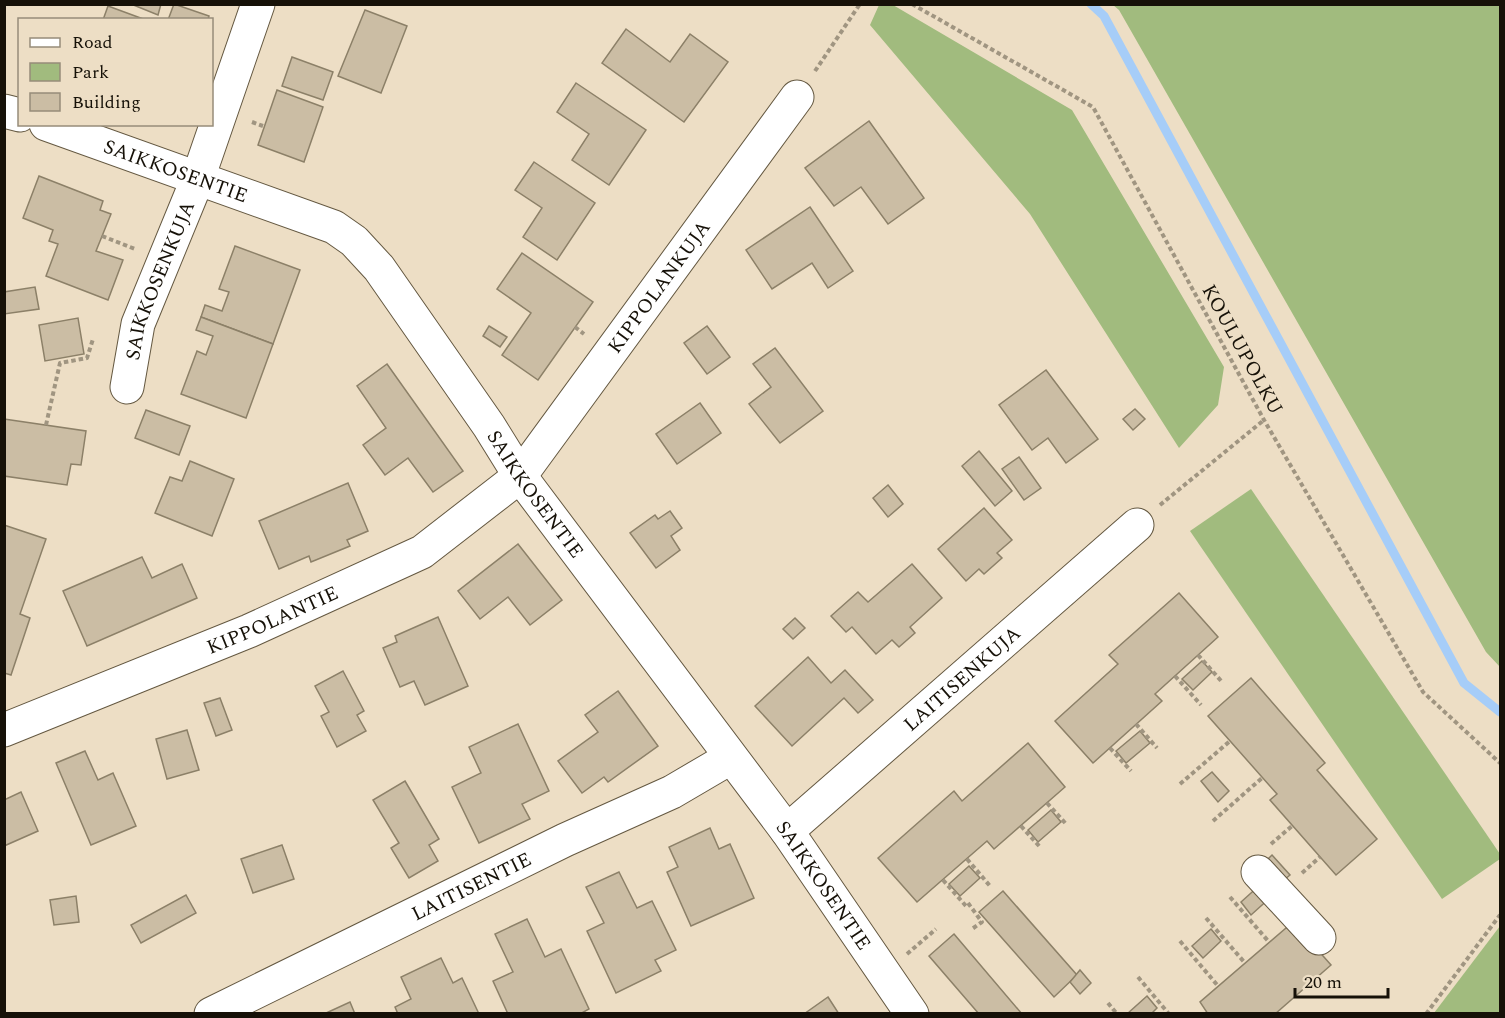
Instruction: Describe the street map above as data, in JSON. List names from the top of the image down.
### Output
{
  "streets": {
    "street": [
      "SAIKKOSENTIE",
      "SAIKKOSENKUJA",
      "KIPPOLANKUJA",
      "KIPPOLANTIE",
      "LAITISENKUJA",
      "LAITISENTIE"
    ],
    "path": ["KOULUPOLKU"]
  },
  "crossings": [
    ["SAIKKOSENTIE", "SAIKKOSENKUJA"],
    ["SAIKKOSENTIE", "KIPPOLANKUJA"],
    ["SAIKKOSENTIE", "KIPPOLANTIE"],
    ["SAIKKOSENTIE", "LAITISENKUJA"],
    ["SAIKKOSENTIE", "LAITISENTIE"],
    ["KIPPOLANKUJA", "KIPPOLANTIE"]
  ],
  "legend": ["Road", "Park", "Building"],
  "scale_bar": "20 m"
}
